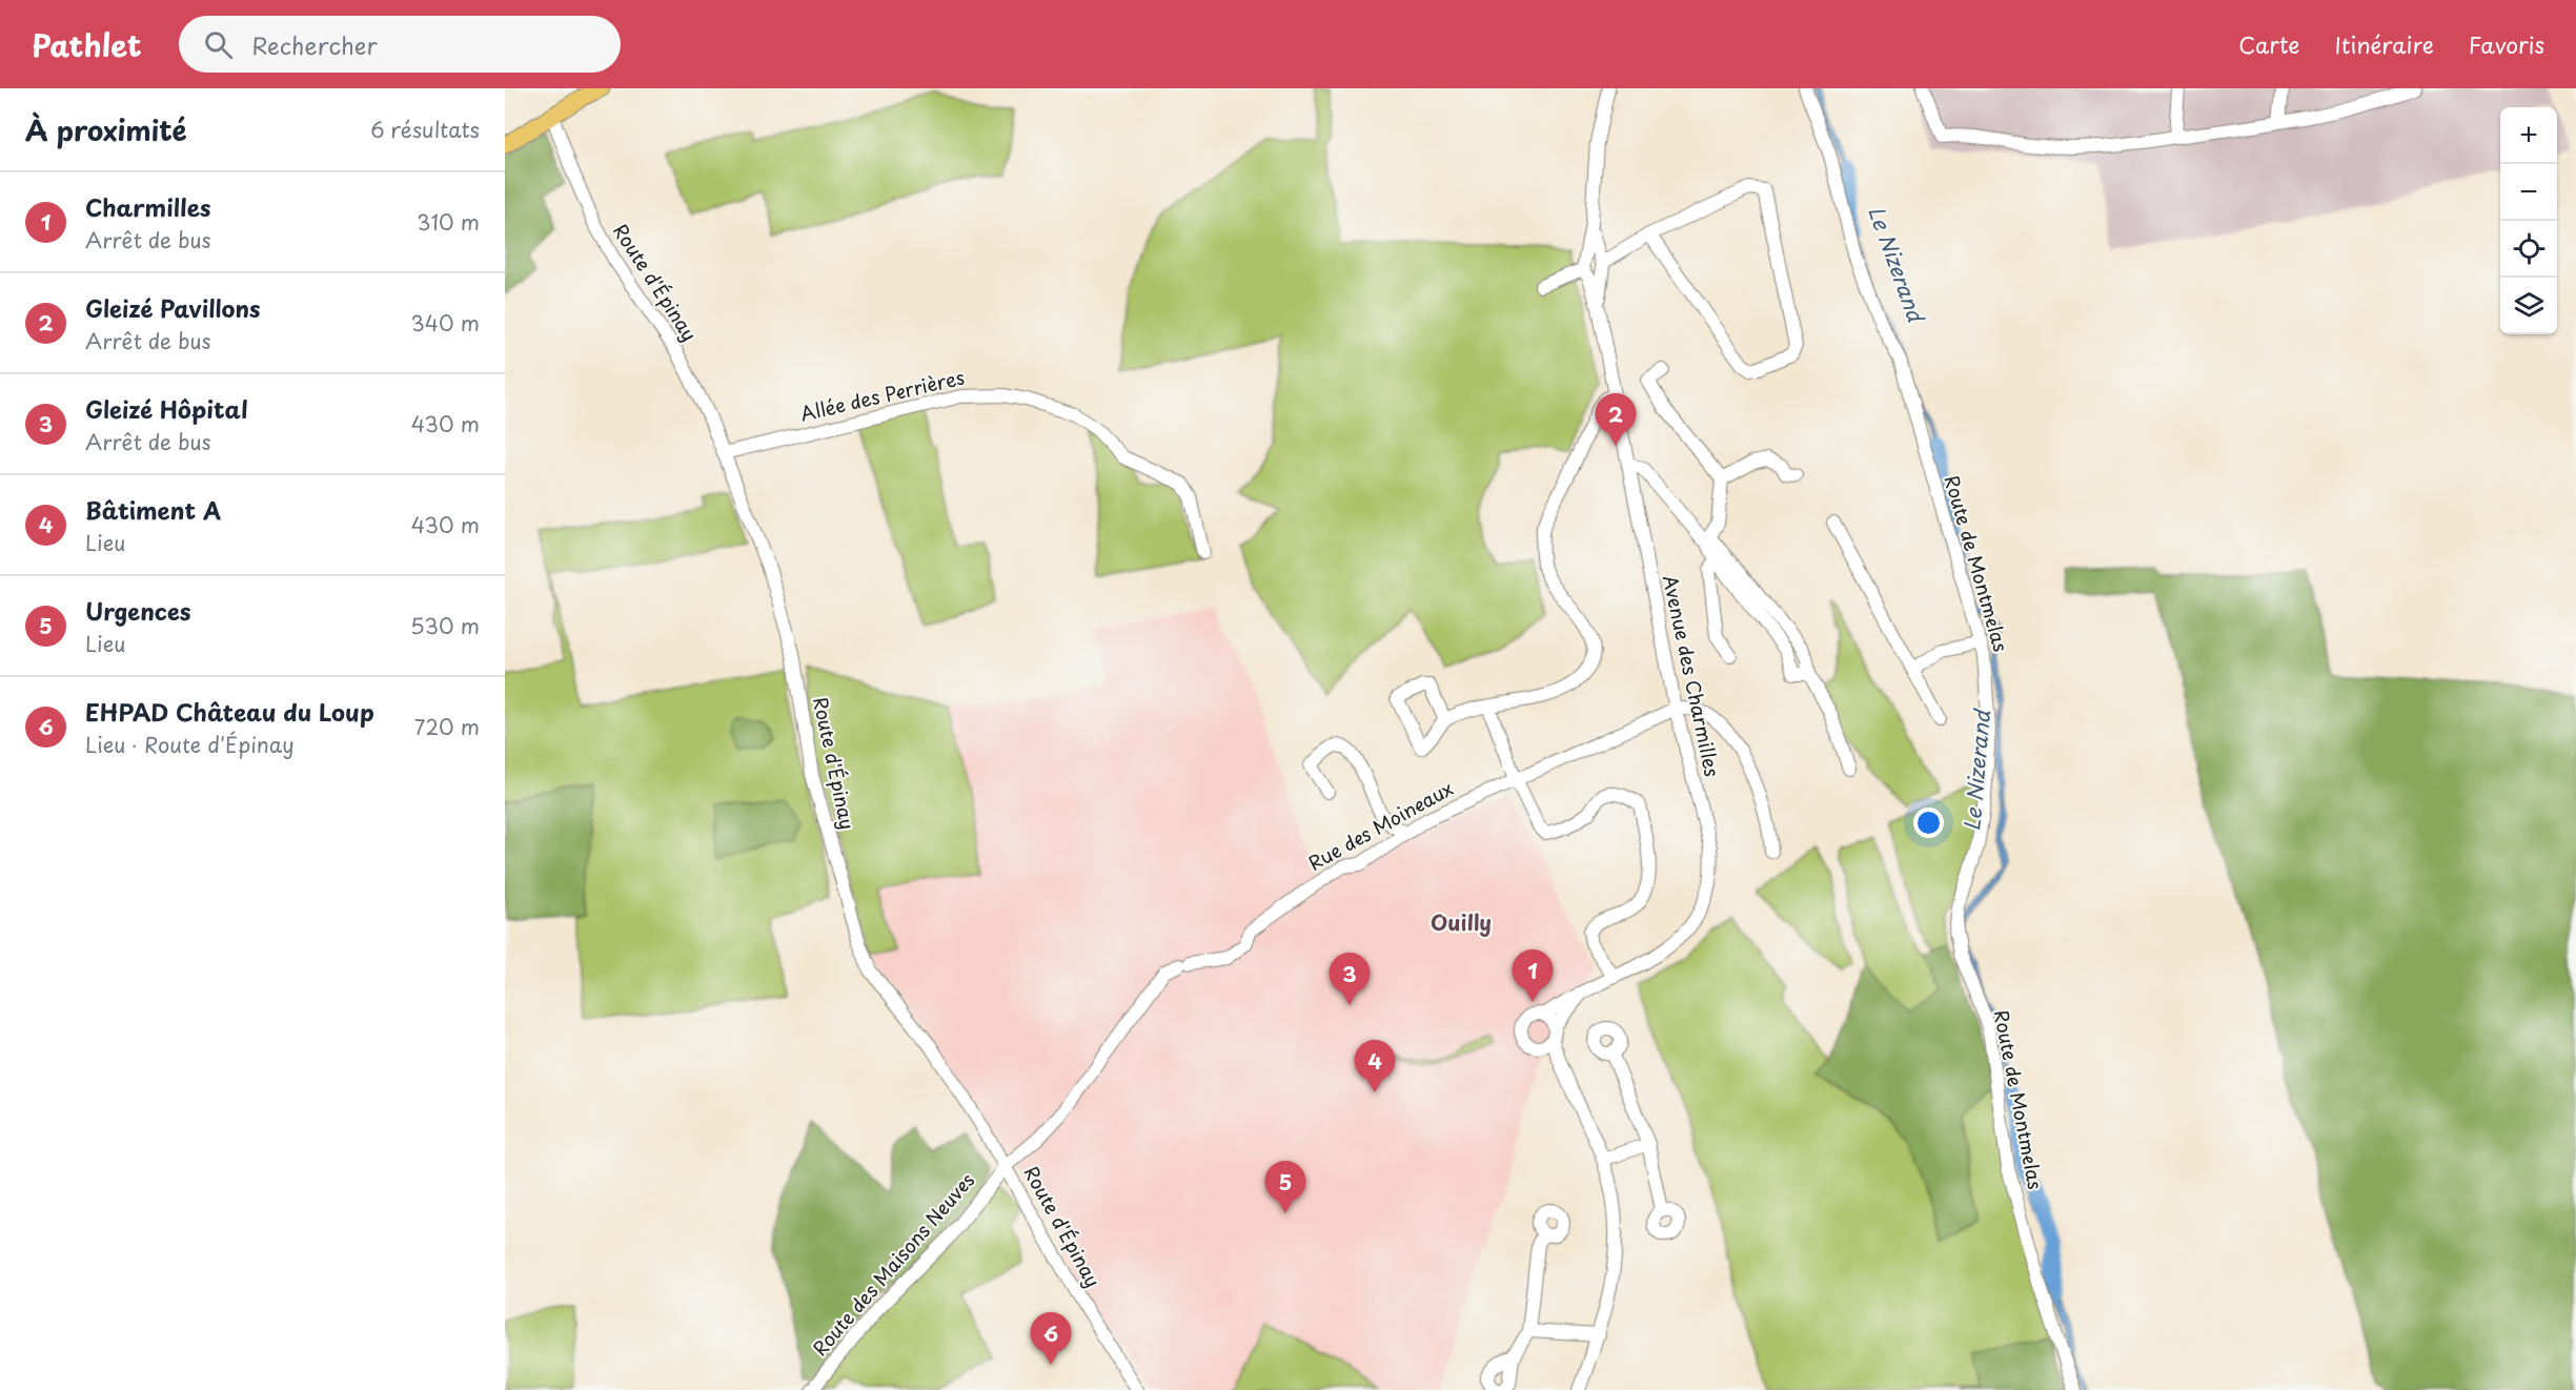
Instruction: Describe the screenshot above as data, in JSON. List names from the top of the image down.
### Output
{
  "streets": {
    "street": [
      "Route d'Épinay",
      "Allée des Perrières",
      "Route de Montmelas",
      "Avenue des Charmilles",
      "Rue des Moineaux",
      "Route des Maisons Neuves"
    ]
  },
  "crossings": [
    ["Route d'Épinay", "Allée des Perrières"],
    ["Route d'Épinay", "Rue des Moineaux"],
    ["Route d'Épinay", "Route des Maisons Neuves"],
    ["Avenue des Charmilles", "Rue des Moineaux"],
    ["Rue des Moineaux", "Route des Maisons Neuves"]
  ],
  "districts": ["Ouilly"],
  "water": ["Le Nizerand"],
  "page": {
    "header": "Pathlet",
    "search": "Rechercher",
    "nav": ["Carte", "Itinéraire", "Favoris"],
    "heading": ["À proximité", "6 résultats"],
    "map_buttons": ["+", "−"],
    "list": [
      {
        "mark": "1",
        "name": "Charmilles",
        "note": "Arrêt de bus",
        "value": "310 m"
      },
      {
        "mark": "2",
        "name": "Gleizé Pavillons",
        "note": "Arrêt de bus",
        "value": "340 m"
      },
      {
        "mark": "3",
        "name": "Gleizé Hôpital",
        "note": "Arrêt de bus",
        "value": "430 m"
      },
      {
        "mark": "4",
        "name": "Bâtiment A",
        "note": "Lieu",
        "value": "430 m"
      },
      {
        "mark": "5",
        "name": "Urgences",
        "note": "Lieu",
        "value": "530 m"
      },
      {
        "mark": "6",
        "name": "EHPAD Château du Loup",
        "note": "Lieu · Route d'Épinay",
        "value": "720 m"
      }
    ],
    "pins": [
      "2",
      "1",
      "3",
      "4",
      "5",
      "6"
    ]
  }
}
